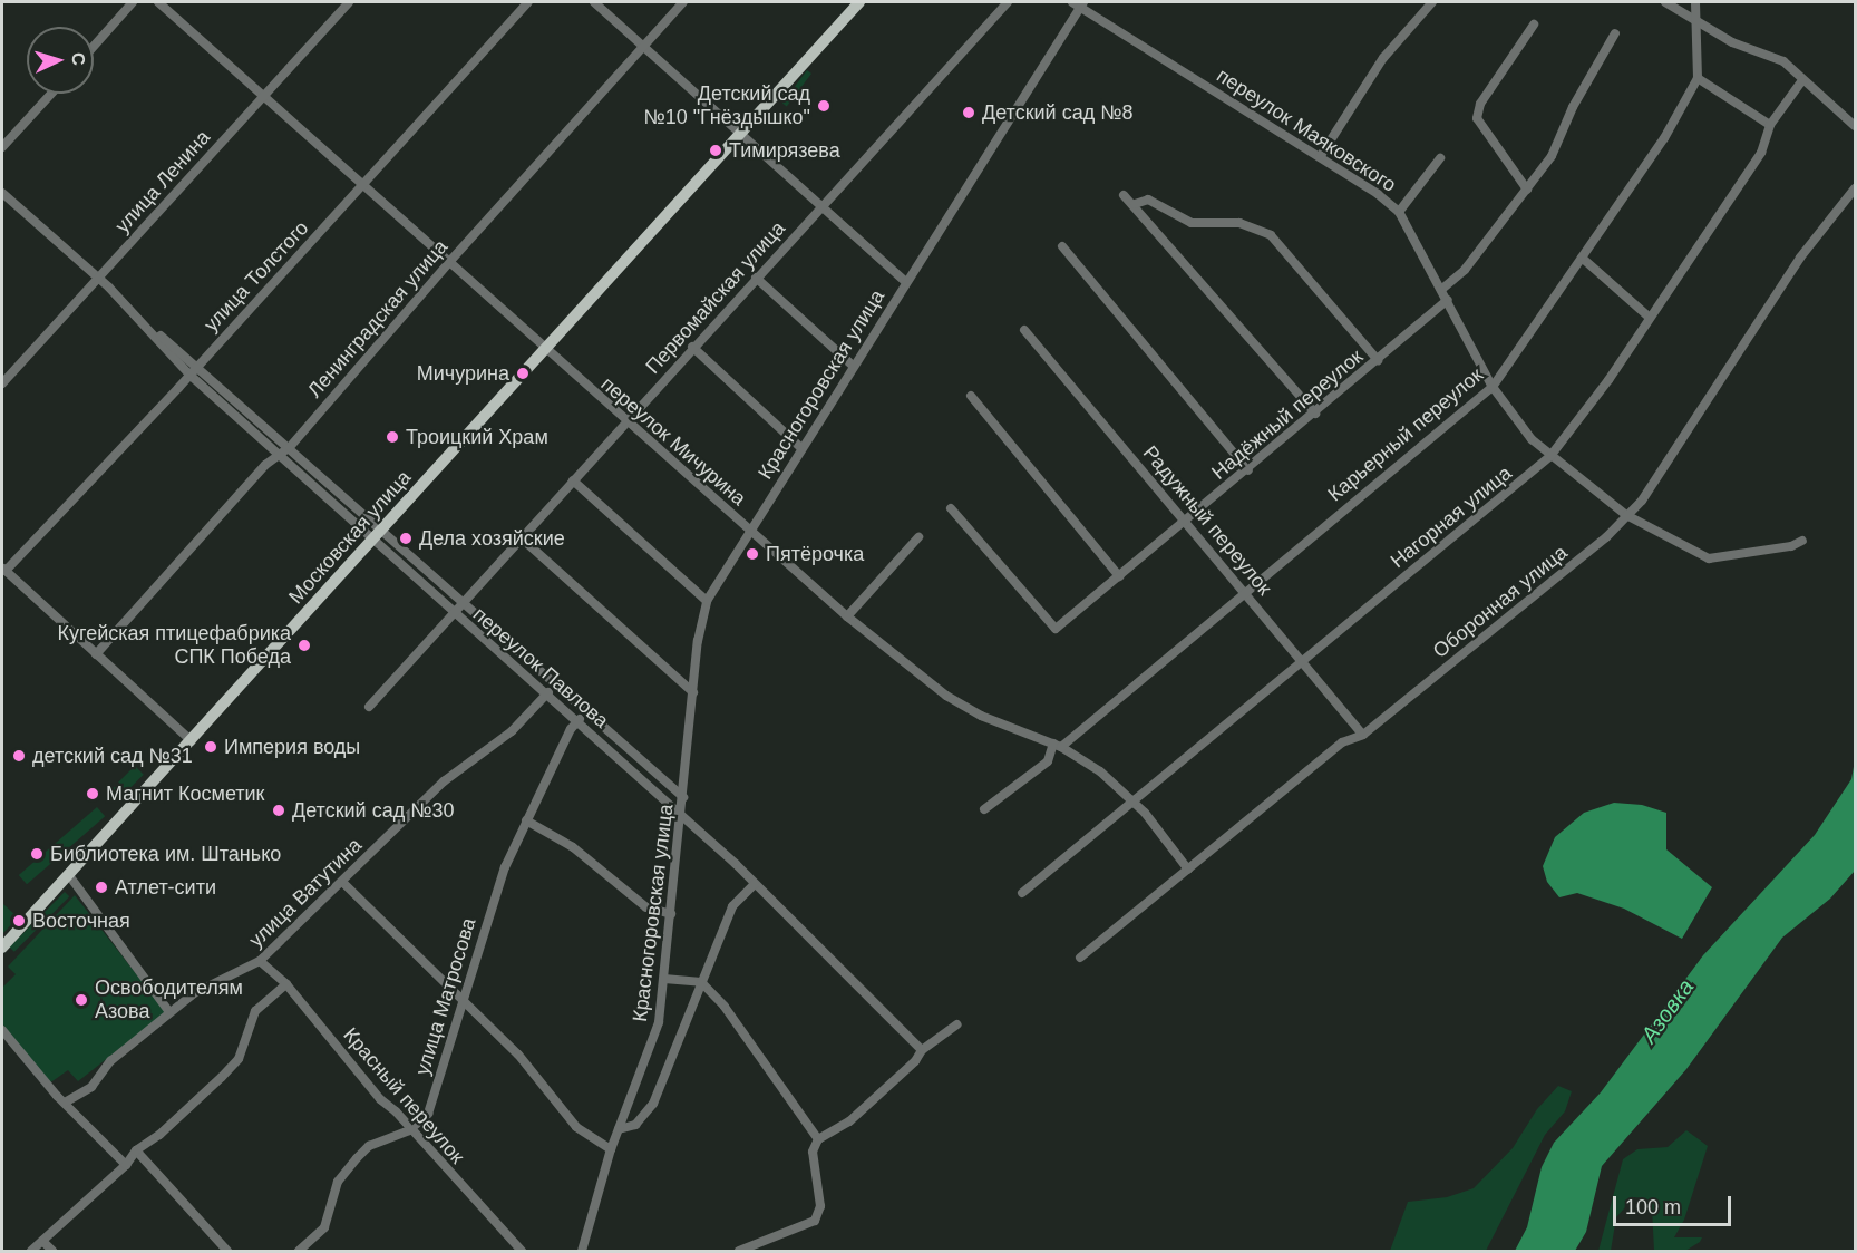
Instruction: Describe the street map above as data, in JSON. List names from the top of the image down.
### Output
{
  "streets": {
    "main road": ["Московская улица"],
    "street": [
      "переулок Маяковского",
      "улица Ленина",
      "улица Толстого",
      "Первомайская улица",
      "Ленинградская улица",
      "Красногоровская улица",
      "Надёжный переулок",
      "Карьерный переулок",
      "переулок Мичурина",
      "Нагорная улица",
      "Радужный переулок",
      "Оборонная улица",
      "переулок Павлова",
      "улица Ватутина",
      "улица Матросова",
      "Красный переулок"
    ]
  },
  "crossings": [
    ["переулок Маяковского", "Красногоровская улица"],
    ["переулок Маяковского", "Надёжный переулок"],
    ["переулок Маяковского", "Карьерный переулок"],
    ["переулок Маяковского", "Нагорная улица"],
    ["переулок Маяковского", "Оборонная улица"],
    ["улица Ленина", "переулок Мичурина"],
    ["улица Ленина", "переулок Павлова"],
    ["улица Толстого", "переулок Мичурина"],
    ["улица Толстого", "переулок Павлова"],
    ["Первомайская улица", "переулок Мичурина"],
    ["Первомайская улица", "переулок Павлова"],
    ["Ленинградская улица", "переулок Мичурина"],
    ["Ленинградская улица", "переулок Павлова"],
    ["Красногоровская улица", "переулок Мичурина"],
    ["Красногоровская улица", "переулок Павлова"],
    ["Надёжный переулок", "Радужный переулок"],
    ["Карьерный переулок", "переулок Мичурина"],
    ["Карьерный переулок", "Радужный переулок"],
    ["переулок Мичурина", "Нагорная улица"],
    ["переулок Мичурина", "Московская улица"],
    ["переулок Мичурина", "Оборонная улица"],
    ["Нагорная улица", "Радужный переулок"],
    ["Радужный переулок", "Оборонная улица"],
    ["Московская улица", "переулок Павлова"],
    ["переулок Павлова", "улица Ватутина"],
    ["переулок Павлова", "улица Матросова"],
    ["улица Ватутина", "Красный переулок"],
    ["улица Матросова", "Красный переулок"]
  ],
  "water": ["Азовка"],
  "places": [
    "Детский сад №10 \"Гнёздышко\"",
    "Детский сад №8",
    "Тимирязева",
    "Мичурина",
    "Троицкий Храм",
    "Дела хозяйские",
    "Пятёрочка",
    "Кугейская птицефабрика СПК Победа",
    "Империя воды",
    "детский сад №31",
    "Магнит Косметик",
    "Детский сад №30",
    "Библиотека им. Штанько",
    "Атлет-сити",
    "Восточная",
    "Освободителям Азова"
  ],
  "scale_bar": "100 m",
  "north": "right"
}
